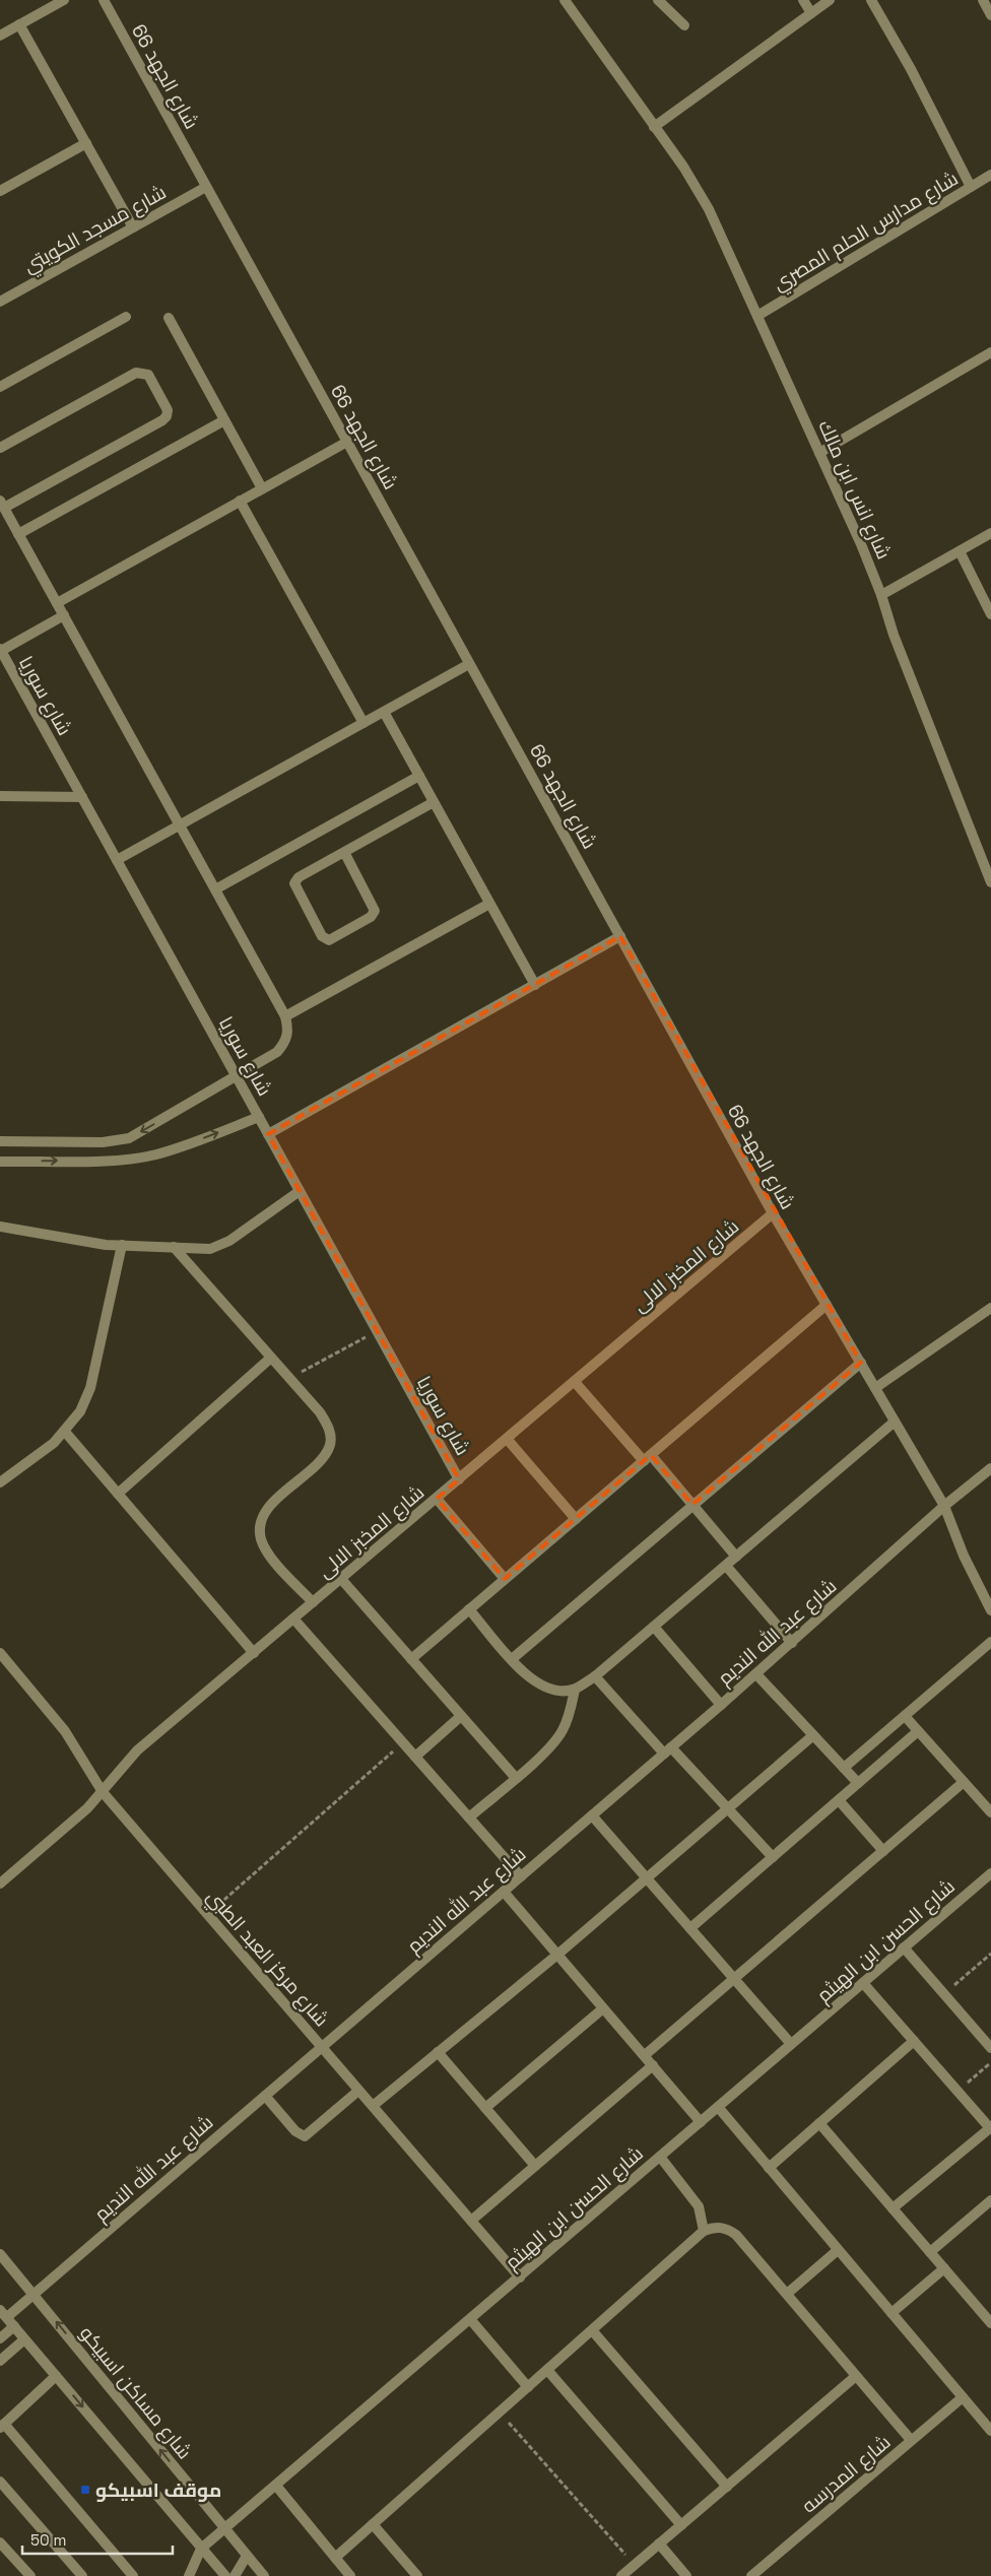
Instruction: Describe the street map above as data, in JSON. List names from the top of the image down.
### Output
{
  "streets": {
    "street": [
      "شارع الجهد 66",
      "شارع مسجد الكويتي",
      "شارع مدارس الحلم المصري",
      "شارع انس ابن مالك",
      "شارع سوريا",
      "شارع المخبز الالى",
      "شارع عبد الله النديم",
      "شارع الحسن ابن الهيثم",
      "شارع مركز العبد الطبي",
      "شارع مساكن اسبيكو",
      "شارع المدرسه"
    ]
  },
  "crossings": [
    ["شارع الجهد 66", "شارع مسجد الكويتي"],
    ["شارع الجهد 66", "شارع المخبز الالى"],
    ["شارع الجهد 66", "شارع عبد الله النديم"],
    ["شارع مدارس الحلم المصري", "شارع انس ابن مالك"],
    ["شارع سوريا", "شارع المخبز الالى"],
    ["شارع المخبز الالى", "شارع مركز العبد الطبي"],
    ["شارع عبد الله النديم", "شارع مركز العبد الطبي"],
    ["شارع عبد الله النديم", "شارع مساكن اسبيكو"],
    ["شارع الحسن ابن الهيثم", "شارع مركز العبد الطبي"],
    ["شارع الحسن ابن الهيثم", "شارع مساكن اسبيكو"]
  ],
  "places": {
    "transit": ["موقف اسبيكو"]
  },
  "scale_bar": "50 m"
}
